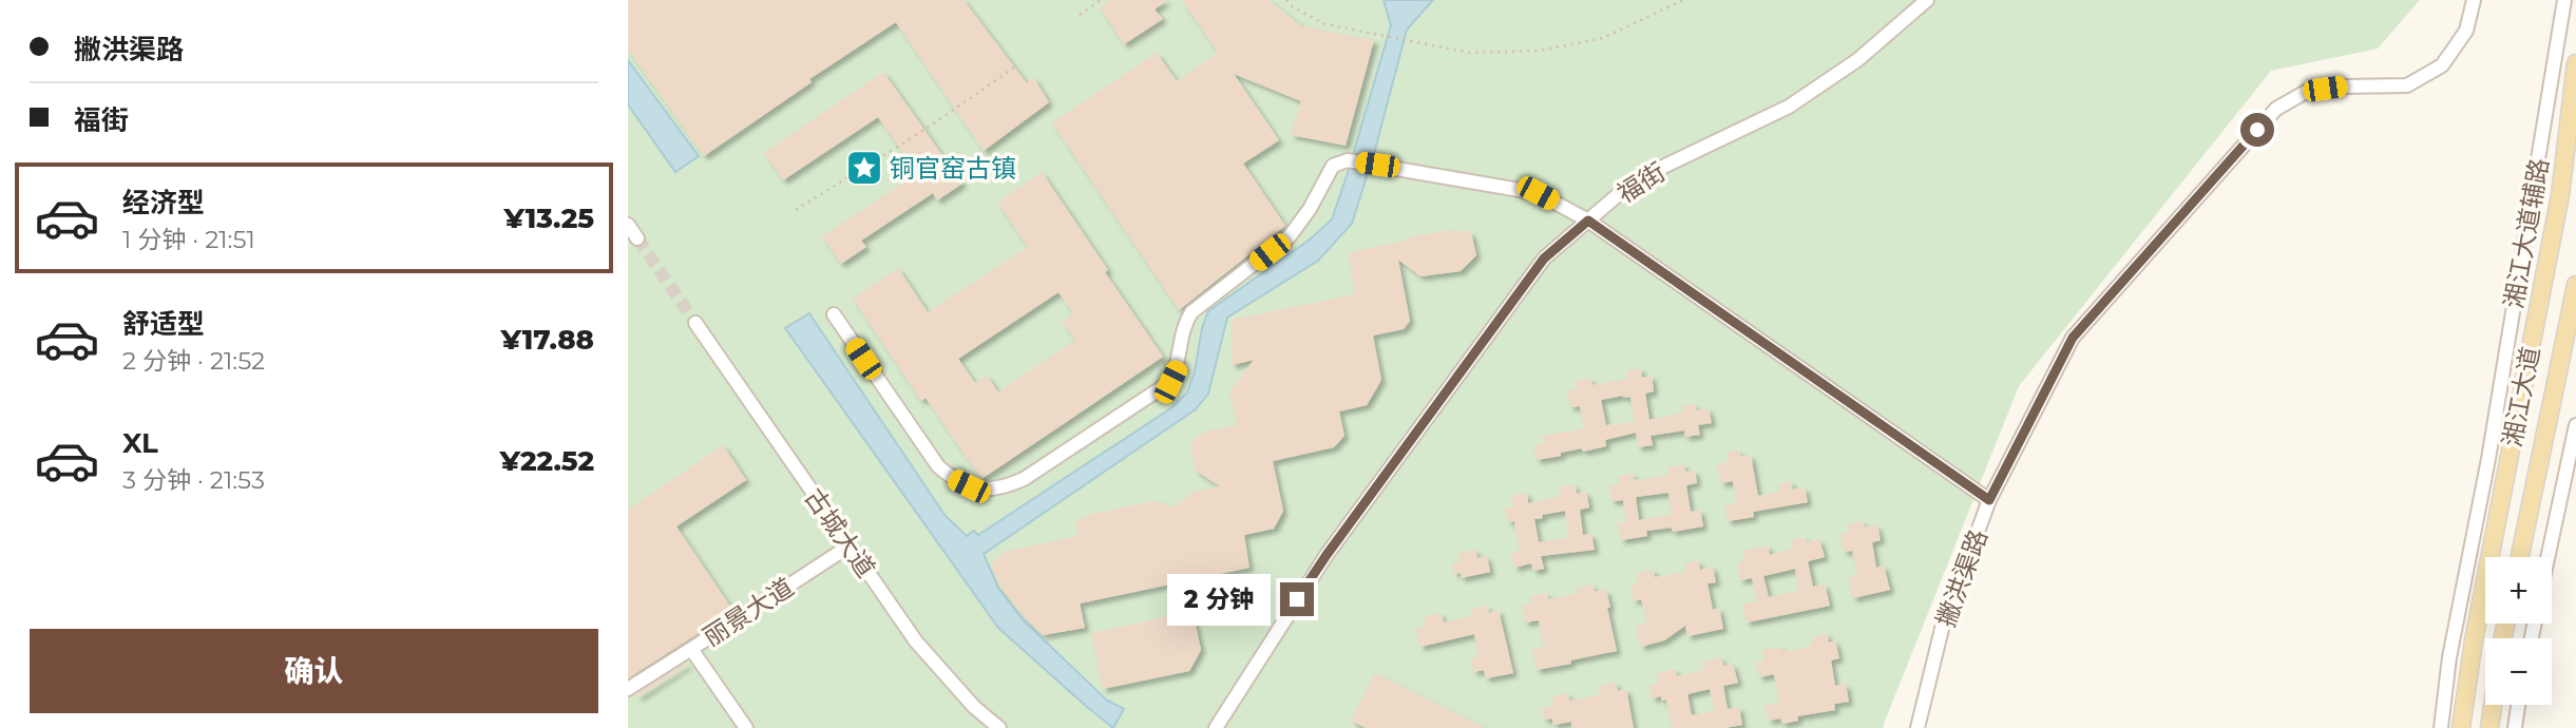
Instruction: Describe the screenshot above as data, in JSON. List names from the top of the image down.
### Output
{
  "streets": {
    "main road": ["湘江大道"],
    "street": [
      "福街",
      "湘江大道辅路",
      "古城大道",
      "撇洪渠路",
      "丽景大道"
    ]
  },
  "crossings": [
    ["古城大道", "丽景大道"]
  ],
  "places": {
    "place": ["铜官窑古镇"]
  },
  "page": {
    "banner": ["撇洪渠路", "福街"],
    "list": [
      {
        "name": "经济型",
        "note": "1 分钟 · 21:51",
        "value": "¥13.25"
      },
      {
        "name": "舒适型",
        "note": "2 分钟 · 21:52",
        "value": "¥17.88"
      },
      {
        "name": "XL",
        "note": "3 分钟 · 21:53",
        "value": "¥22.52"
      }
    ],
    "map_buttons": ["+", "−"],
    "bubble": "2 分钟",
    "buttons": "确认"
  }
}
